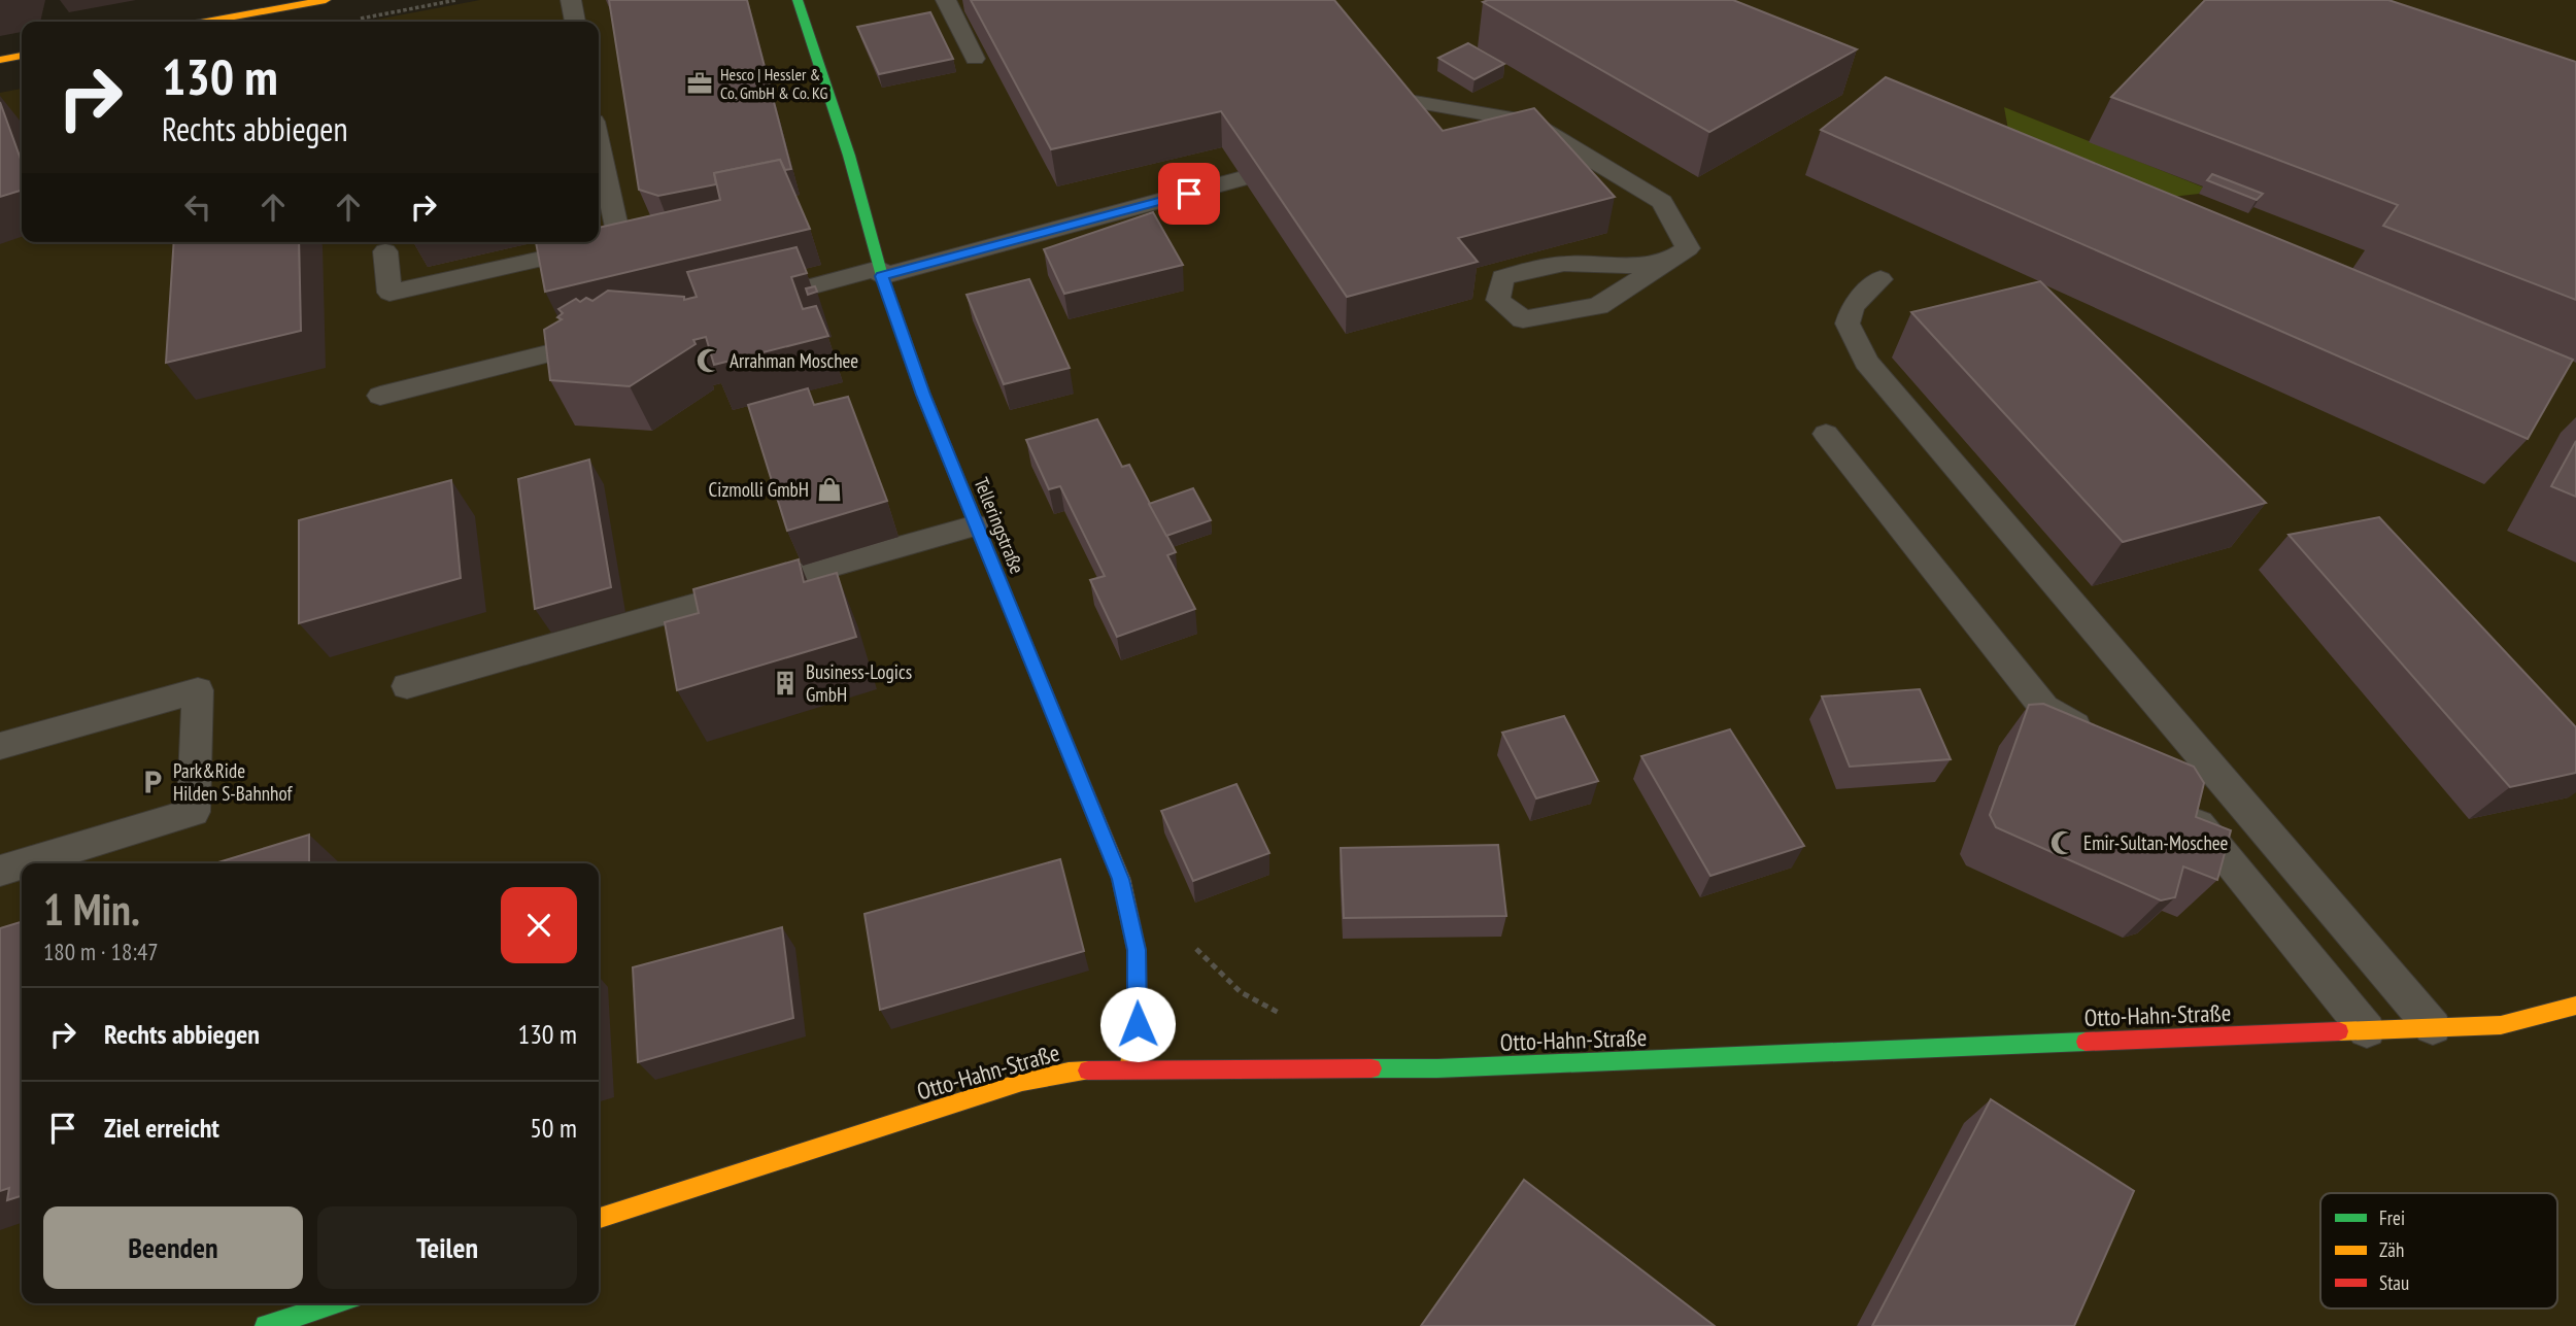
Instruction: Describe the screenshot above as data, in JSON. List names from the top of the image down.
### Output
{
  "streets": {
    "street": ["Telleringstraße", "Otto-Hahn-Straße"]
  },
  "crossings": [
    ["Telleringstraße", "Otto-Hahn-Straße"]
  ],
  "places": {
    "office": ["Hesco | Hessler & Co. GmbH & Co. KG"],
    "mosque": ["Arrahman Moschee", "Emir-Sultan-Moschee"],
    "shop": ["Cizmolli GmbH"],
    "building": ["Business-Logics GmbH"],
    "parking": ["Park&Ride Hilden S-Bahnhof"]
  },
  "legend": ["Frei", "Zäh", "Stau"],
  "page": {
    "turn": ["130 m", "Rechts abbiegen"],
    "heading": ["1 Min.", "180 m · 18:47"],
    "list": [
      {
        "name": "Rechts abbiegen",
        "value": "130 m"
      },
      {
        "name": "Ziel erreicht",
        "value": "50 m"
      }
    ],
    "buttons": ["Beenden", "Teilen"]
  }
}
